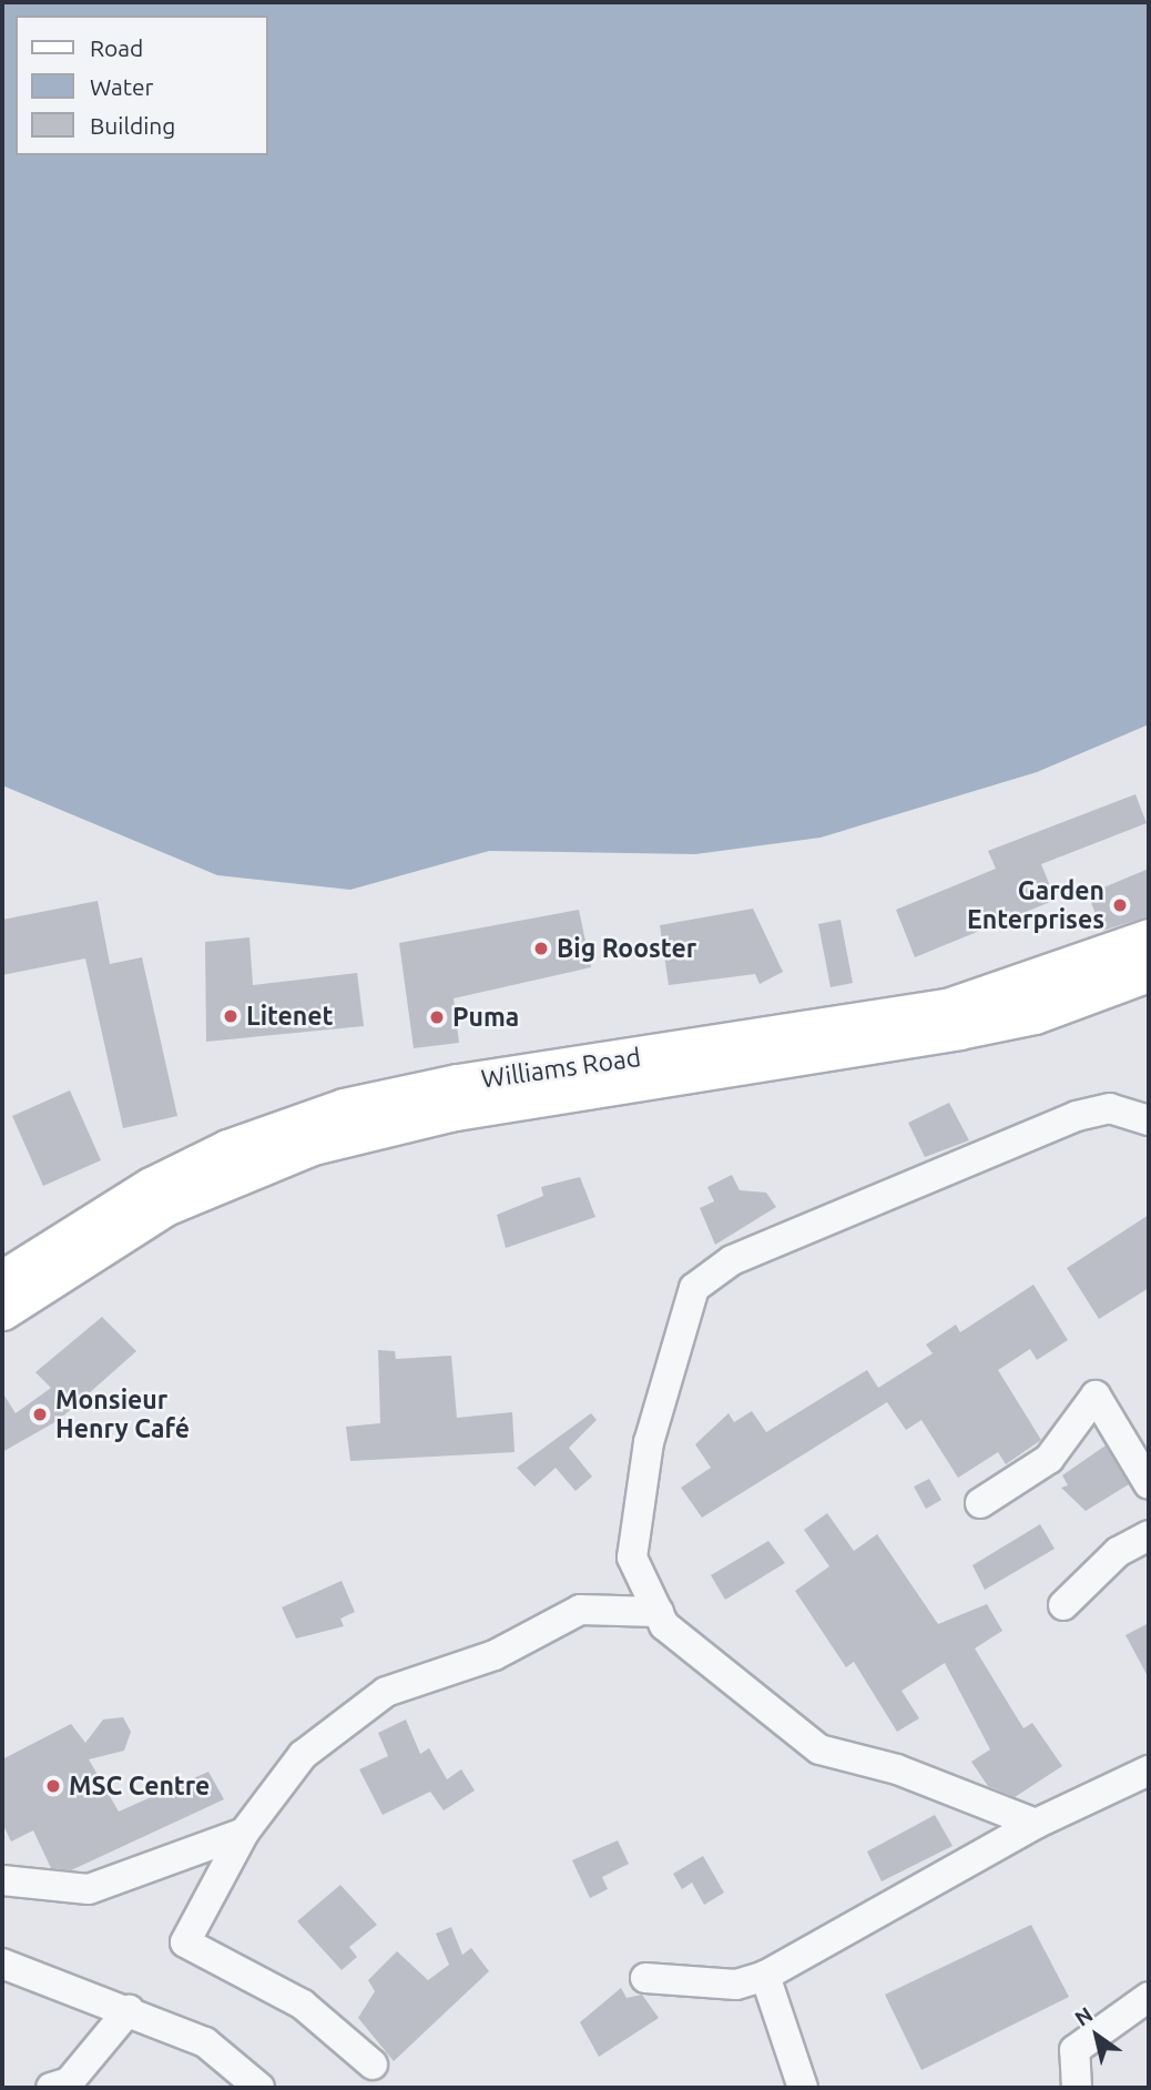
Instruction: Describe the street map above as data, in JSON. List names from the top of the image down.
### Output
{
  "streets": {
    "main road": ["Williams Road"]
  },
  "places": [
    "Garden Enterprises",
    "Big Rooster",
    "Litenet",
    "Puma",
    "Monsieur Henry Café",
    "MSC Centre"
  ],
  "legend": ["Road", "Water", "Building"],
  "north": "top left"
}
